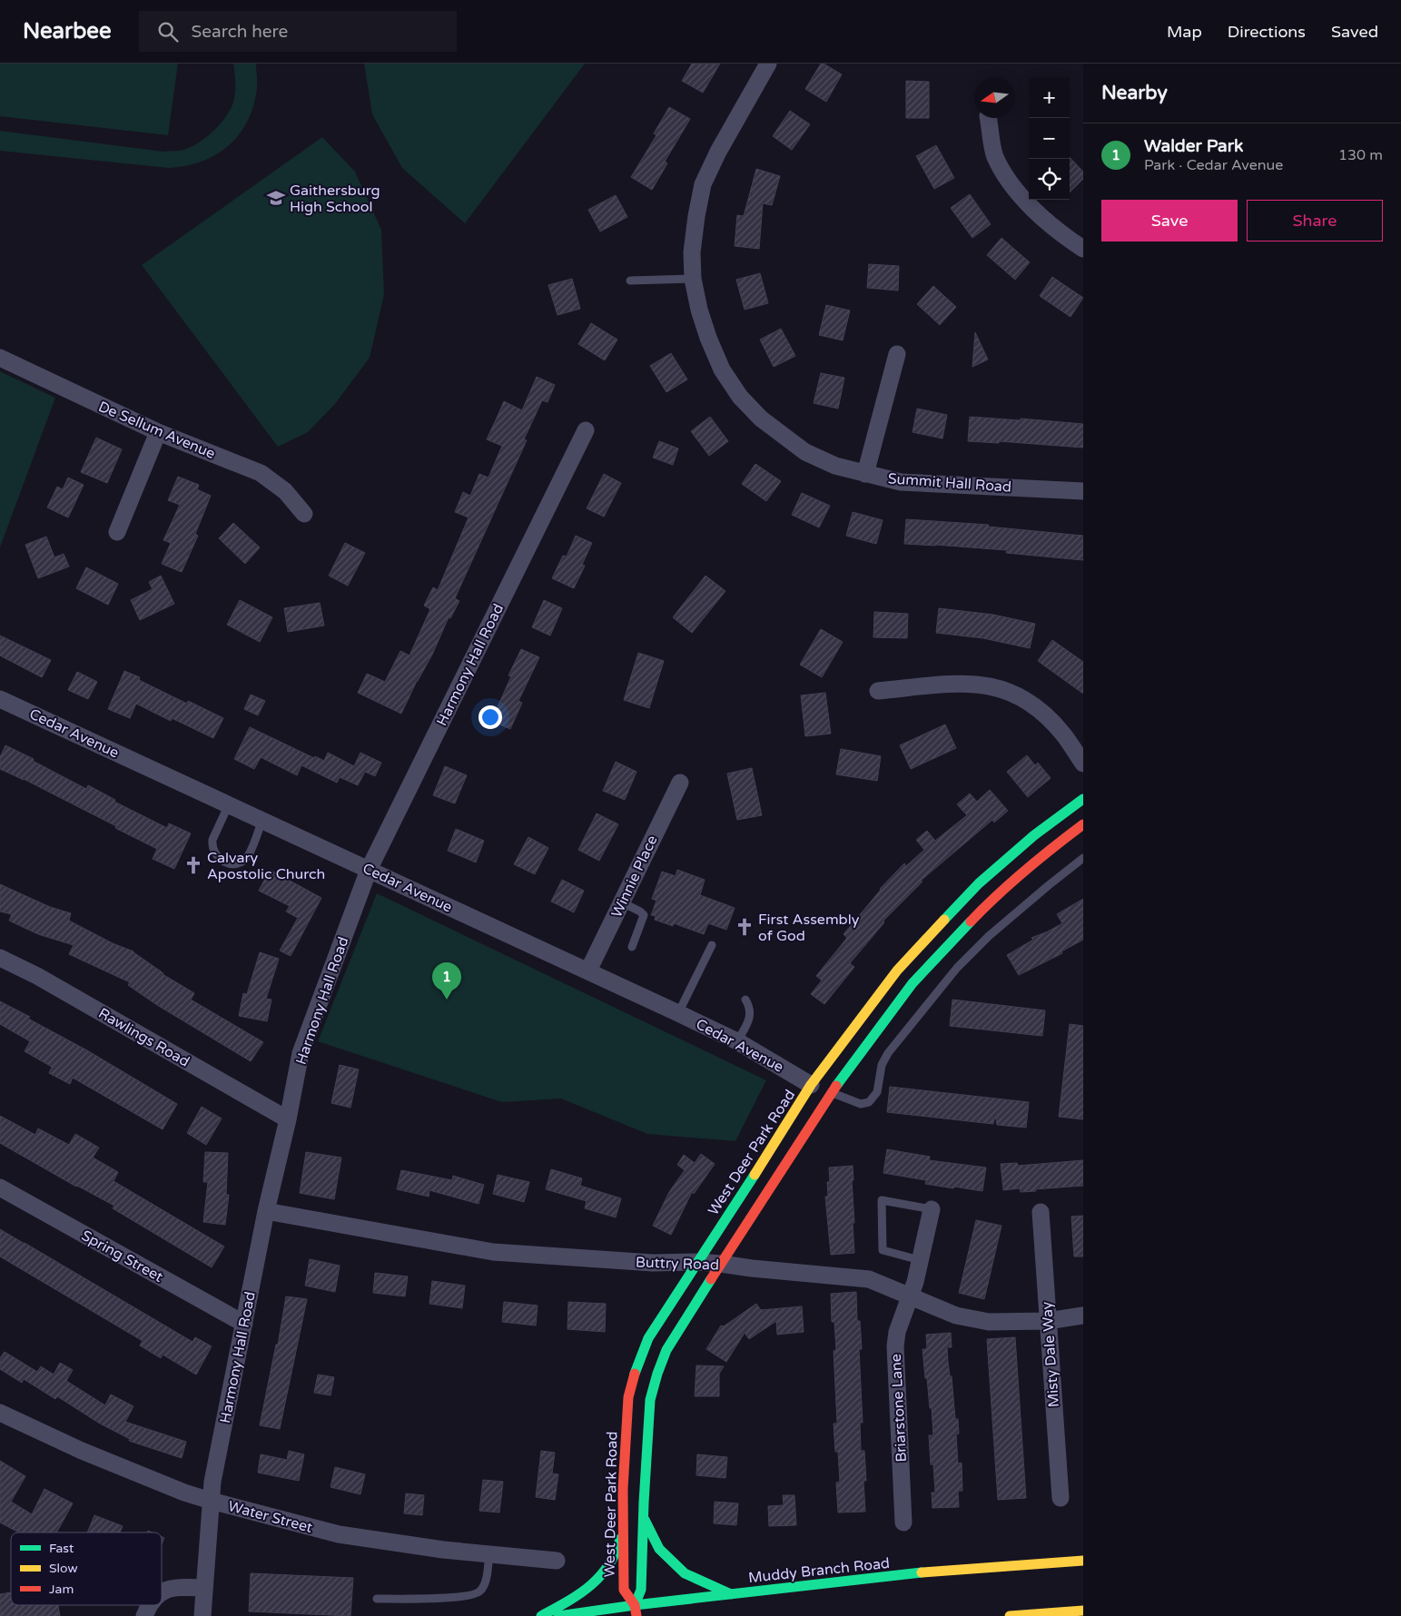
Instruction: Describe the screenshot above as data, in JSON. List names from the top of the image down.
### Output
{
  "streets": {
    "street": [
      "De Sellum Avenue",
      "Summit Hall Road",
      "Harmony Hall Road",
      "Cedar Avenue",
      "Winnie Place",
      "Rawlings Road",
      "West Deer Park Road",
      "Spring Street",
      "Buttry Road",
      "Misty Dale Way",
      "Briarstone Lane",
      "Water Street",
      "Muddy Branch Road"
    ]
  },
  "crossings": [
    ["Harmony Hall Road", "Cedar Avenue"],
    ["Harmony Hall Road", "Rawlings Road"],
    ["Harmony Hall Road", "Spring Street"],
    ["Harmony Hall Road", "Buttry Road"],
    ["Harmony Hall Road", "Water Street"],
    ["Cedar Avenue", "Winnie Place"],
    ["Cedar Avenue", "West Deer Park Road"],
    ["West Deer Park Road", "Buttry Road"],
    ["West Deer Park Road", "Muddy Branch Road"],
    ["Buttry Road", "Misty Dale Way"],
    ["Buttry Road", "Briarstone Lane"]
  ],
  "places": {
    "school or university": ["Gaithersburg High School"],
    "church": ["Calvary Apostolic Church", "First Assembly of God"]
  },
  "legend": ["Fast", "Slow", "Jam"],
  "north": "left",
  "page": {
    "header": "Nearbee",
    "search": "Search here",
    "nav": ["Map", "Directions", "Saved"],
    "heading": "Nearby",
    "map_buttons": ["+", "−"],
    "list": [
      {
        "mark": "1",
        "name": "Walder Park",
        "note": "Park · Cedar Avenue",
        "value": "130 m"
      }
    ],
    "buttons": ["Save", "Share"],
    "pins": "1"
  }
}
